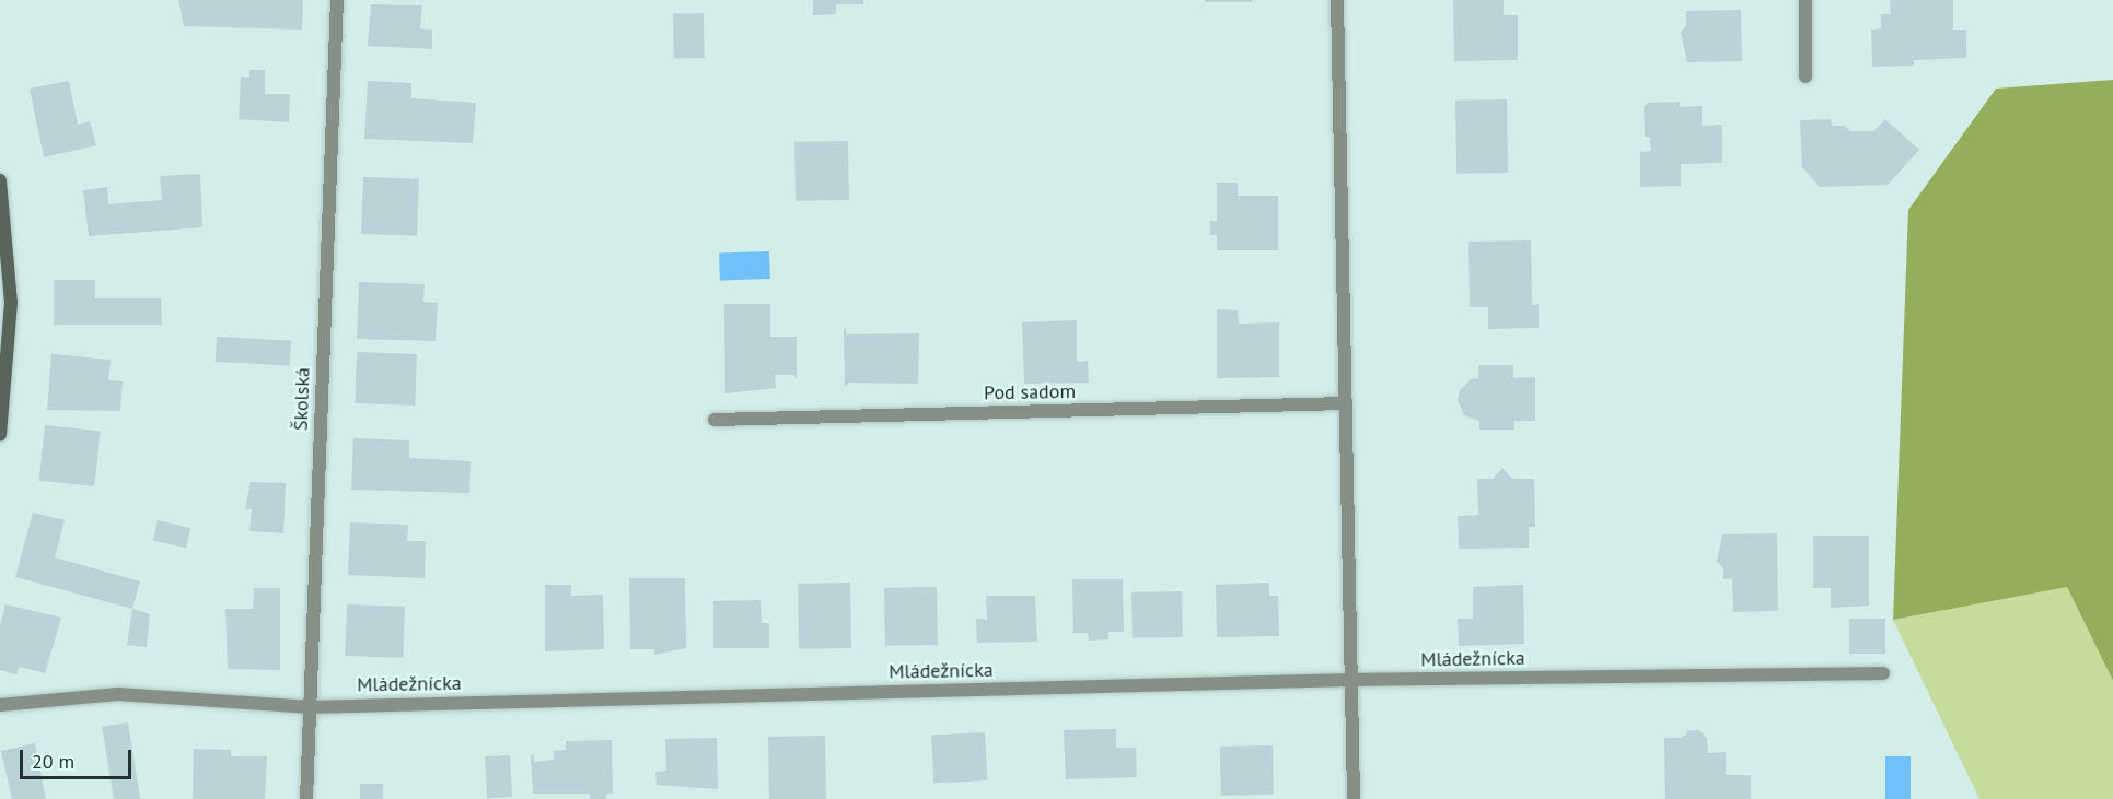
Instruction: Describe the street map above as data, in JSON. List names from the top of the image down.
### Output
{
  "streets": {
    "street": ["Pod sadom", "Školská", "Mládežnícka"]
  },
  "crossings": [
    ["Školská", "Mládežnícka"]
  ],
  "scale_bar": "20 m"
}
